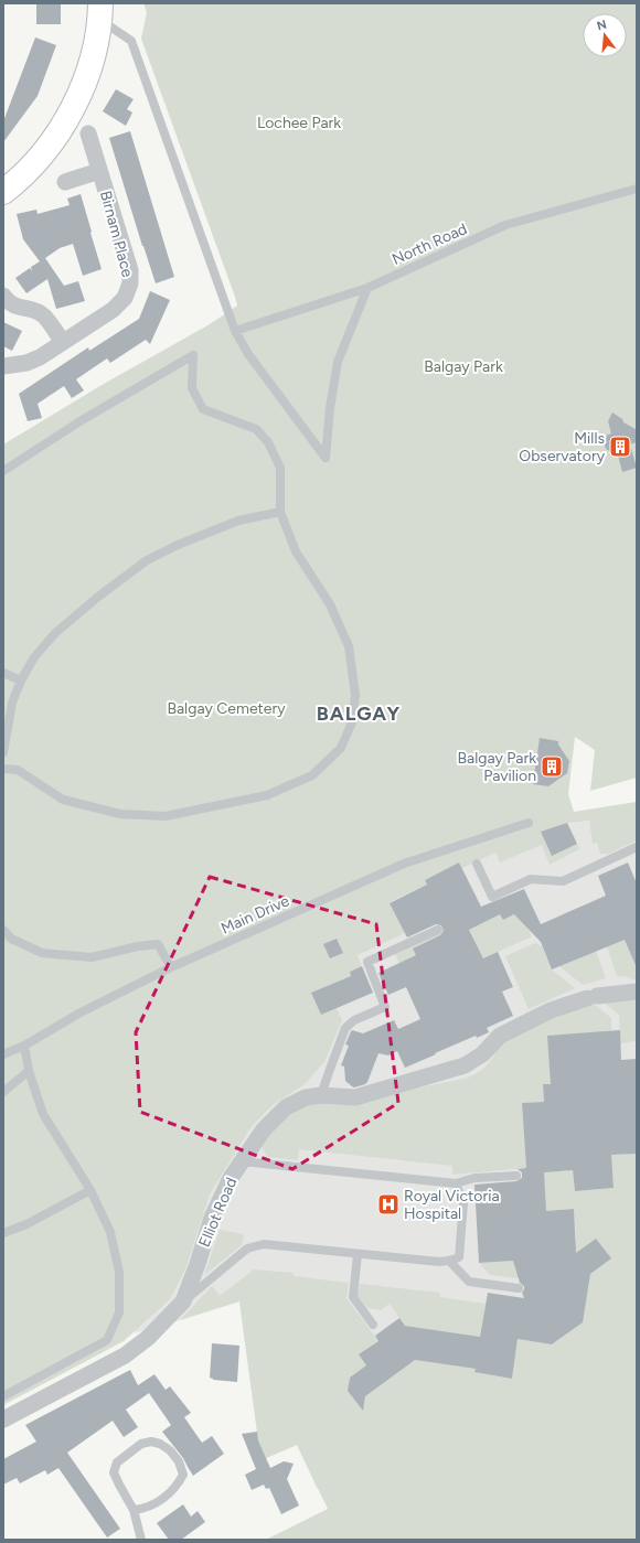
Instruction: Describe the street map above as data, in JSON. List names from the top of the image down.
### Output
{
  "streets": {
    "street": ["Birnam Place", "Elliot Road"],
    "lane": ["North Road", "Main Drive"]
  },
  "districts": ["BALGAY"],
  "parks": ["Lochee Park", "Balgay Park", "Balgay Cemetery"],
  "places": {
    "building": ["Mills Observatory", "Balgay Park Pavilion"],
    "hospital": ["Royal Victoria Hospital"]
  },
  "north": "top"
}
